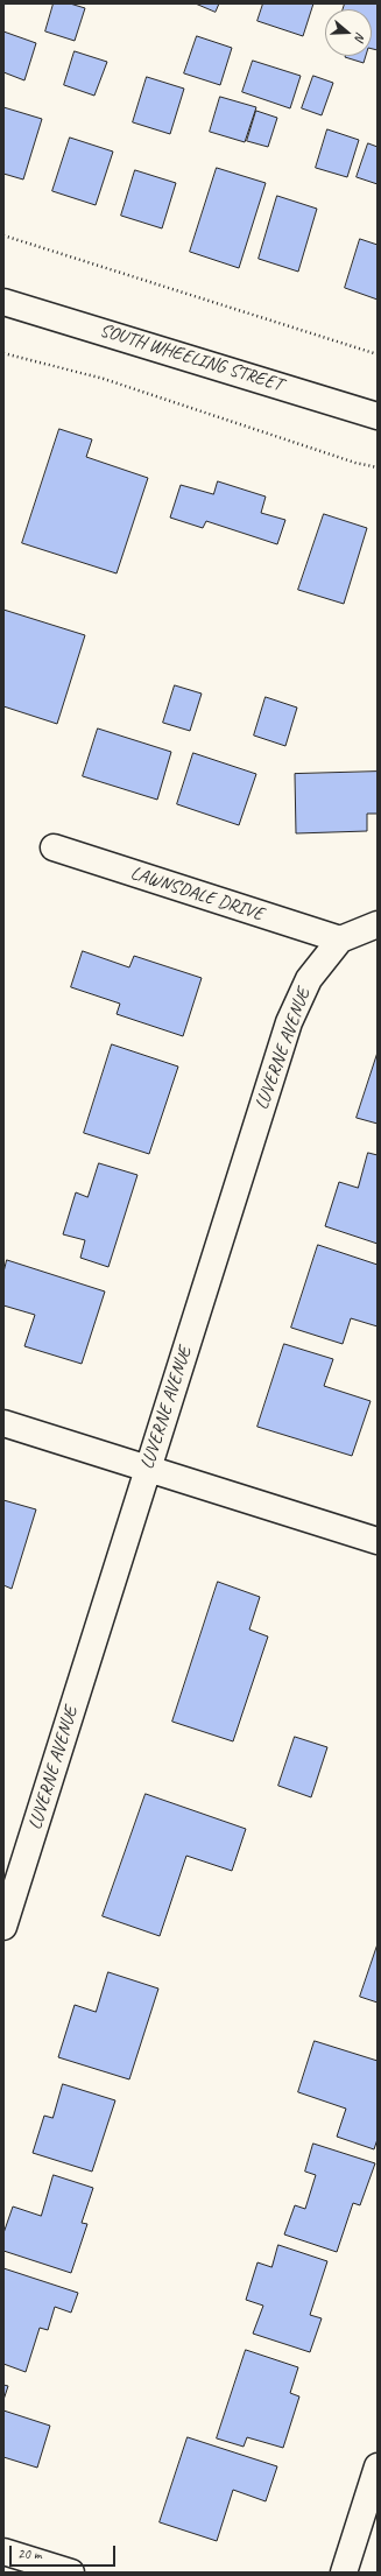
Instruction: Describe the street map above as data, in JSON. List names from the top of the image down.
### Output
{
  "streets": {
    "street": ["SOUTH WHEELING STREET", "LAWNSDALE DRIVE", "LUVERNE AVENUE"]
  },
  "crossings": [
    ["LAWNSDALE DRIVE", "LUVERNE AVENUE"]
  ],
  "scale_bar": "20 m",
  "north": "right"
}
